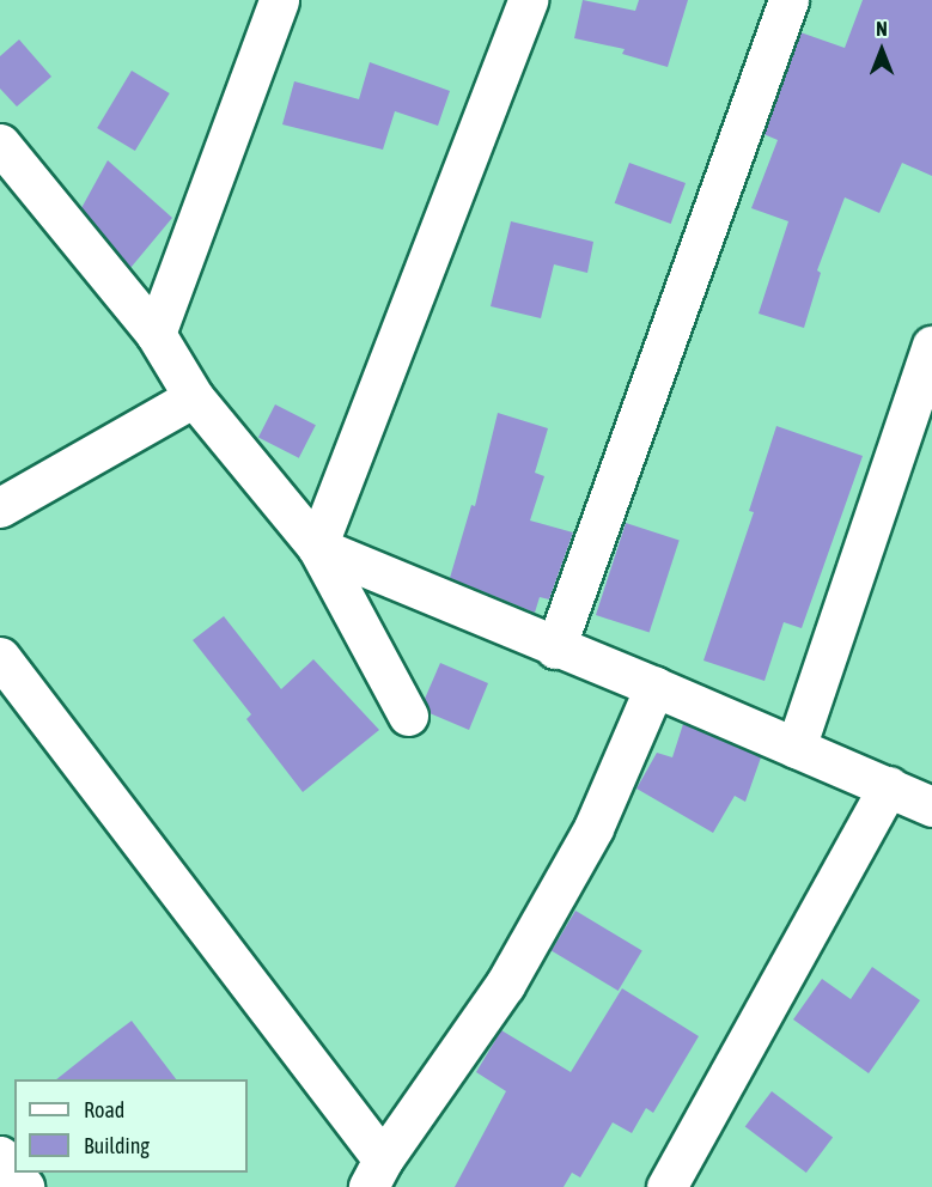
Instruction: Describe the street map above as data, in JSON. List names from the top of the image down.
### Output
{
  "legend": ["Road", "Building"],
  "north": "top"
}
